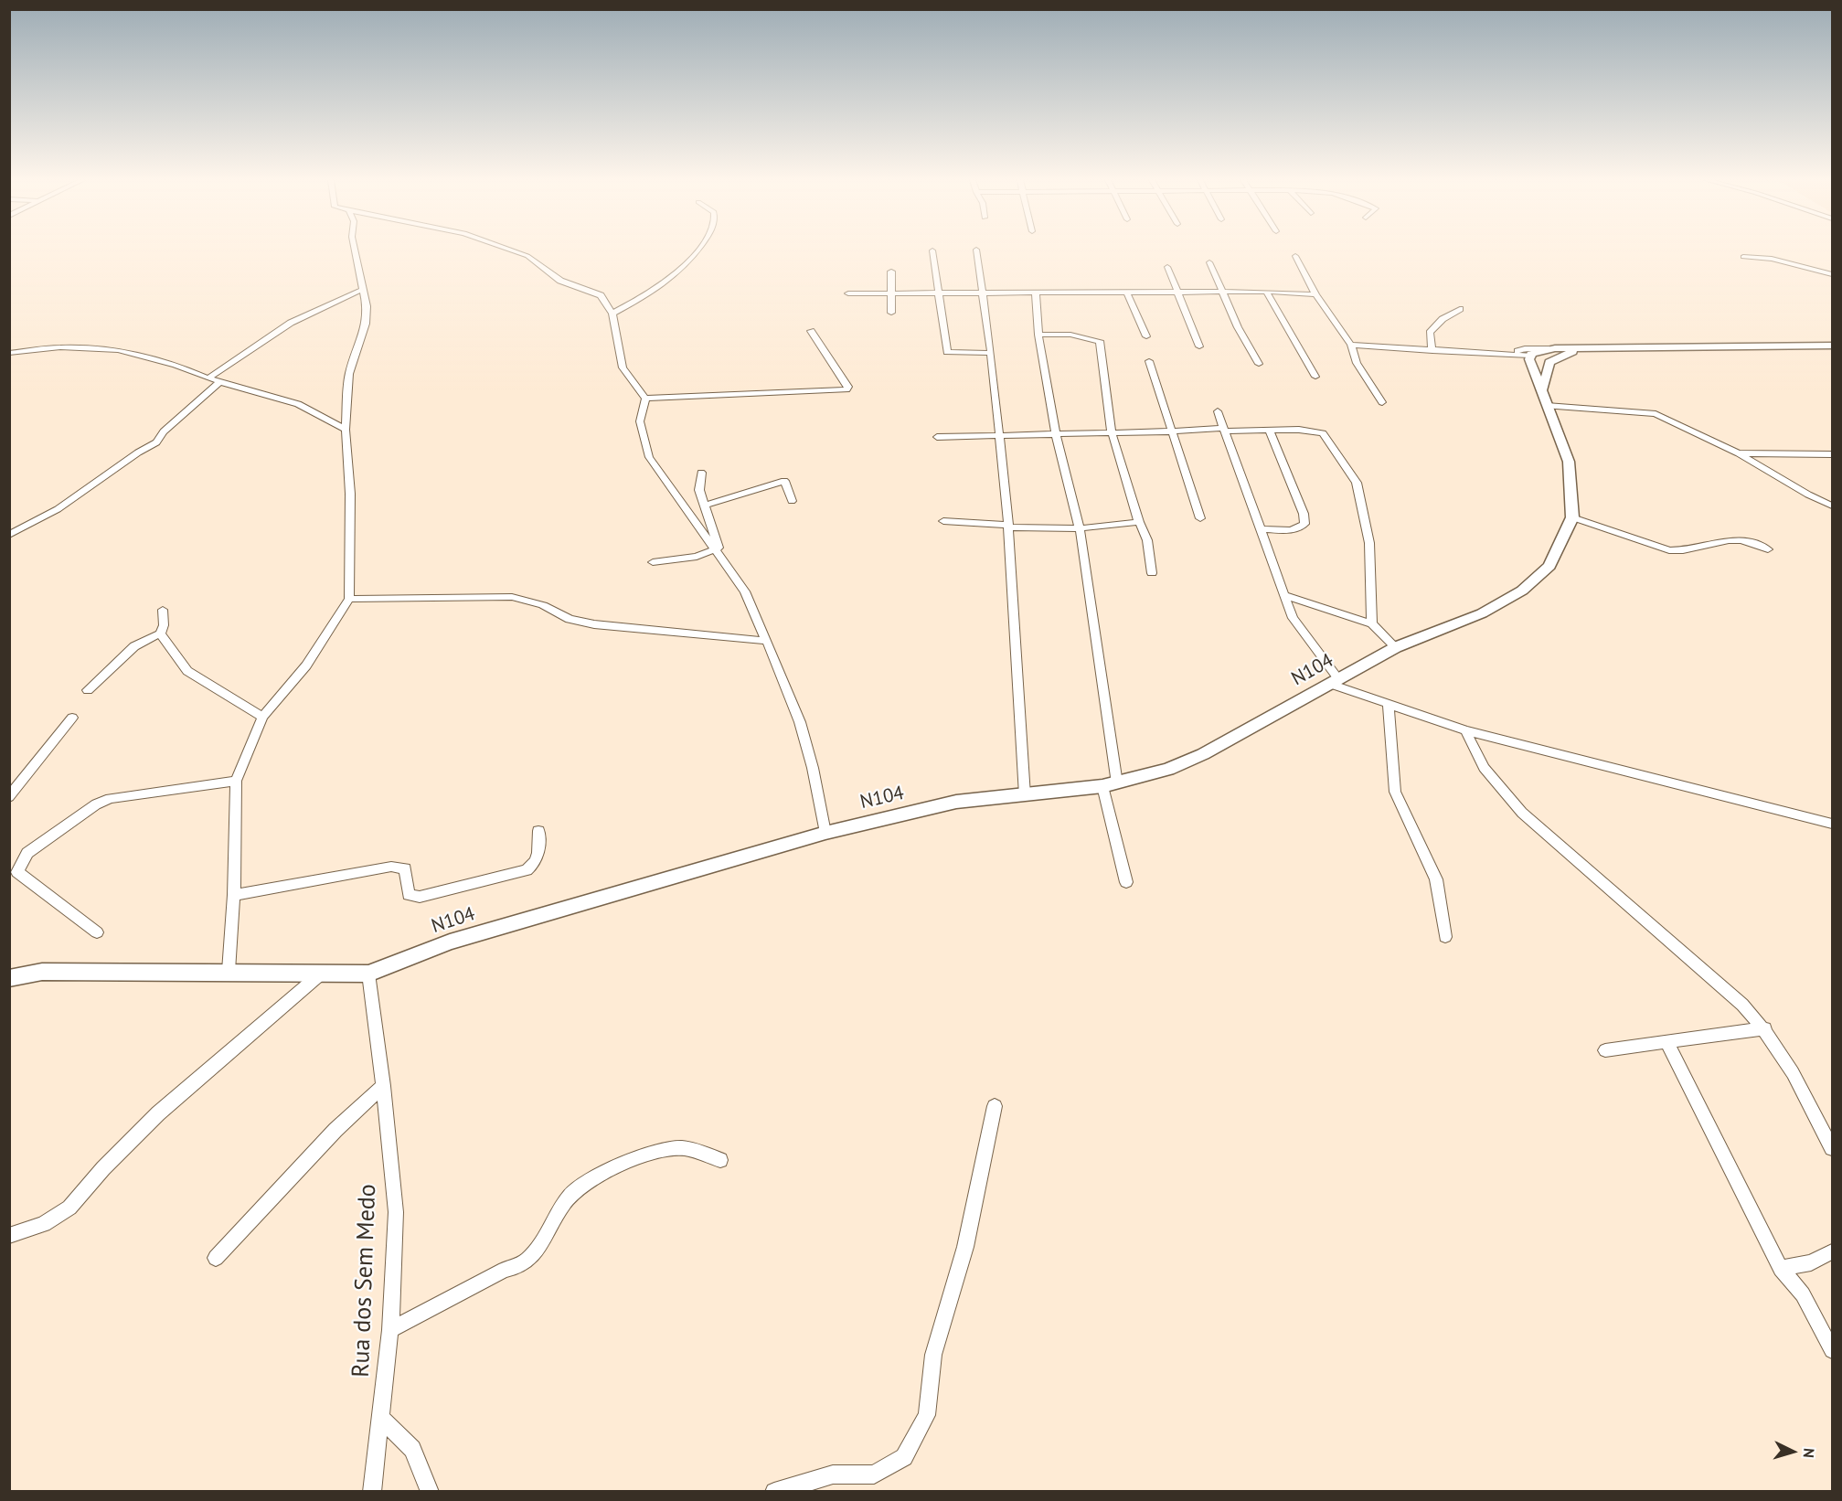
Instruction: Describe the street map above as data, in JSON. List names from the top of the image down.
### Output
{
  "streets": {
    "street": ["N104", "Rua dos Sem Medo"]
  },
  "crossings": [
    ["N104", "Rua dos Sem Medo"]
  ],
  "north": "right"
}
